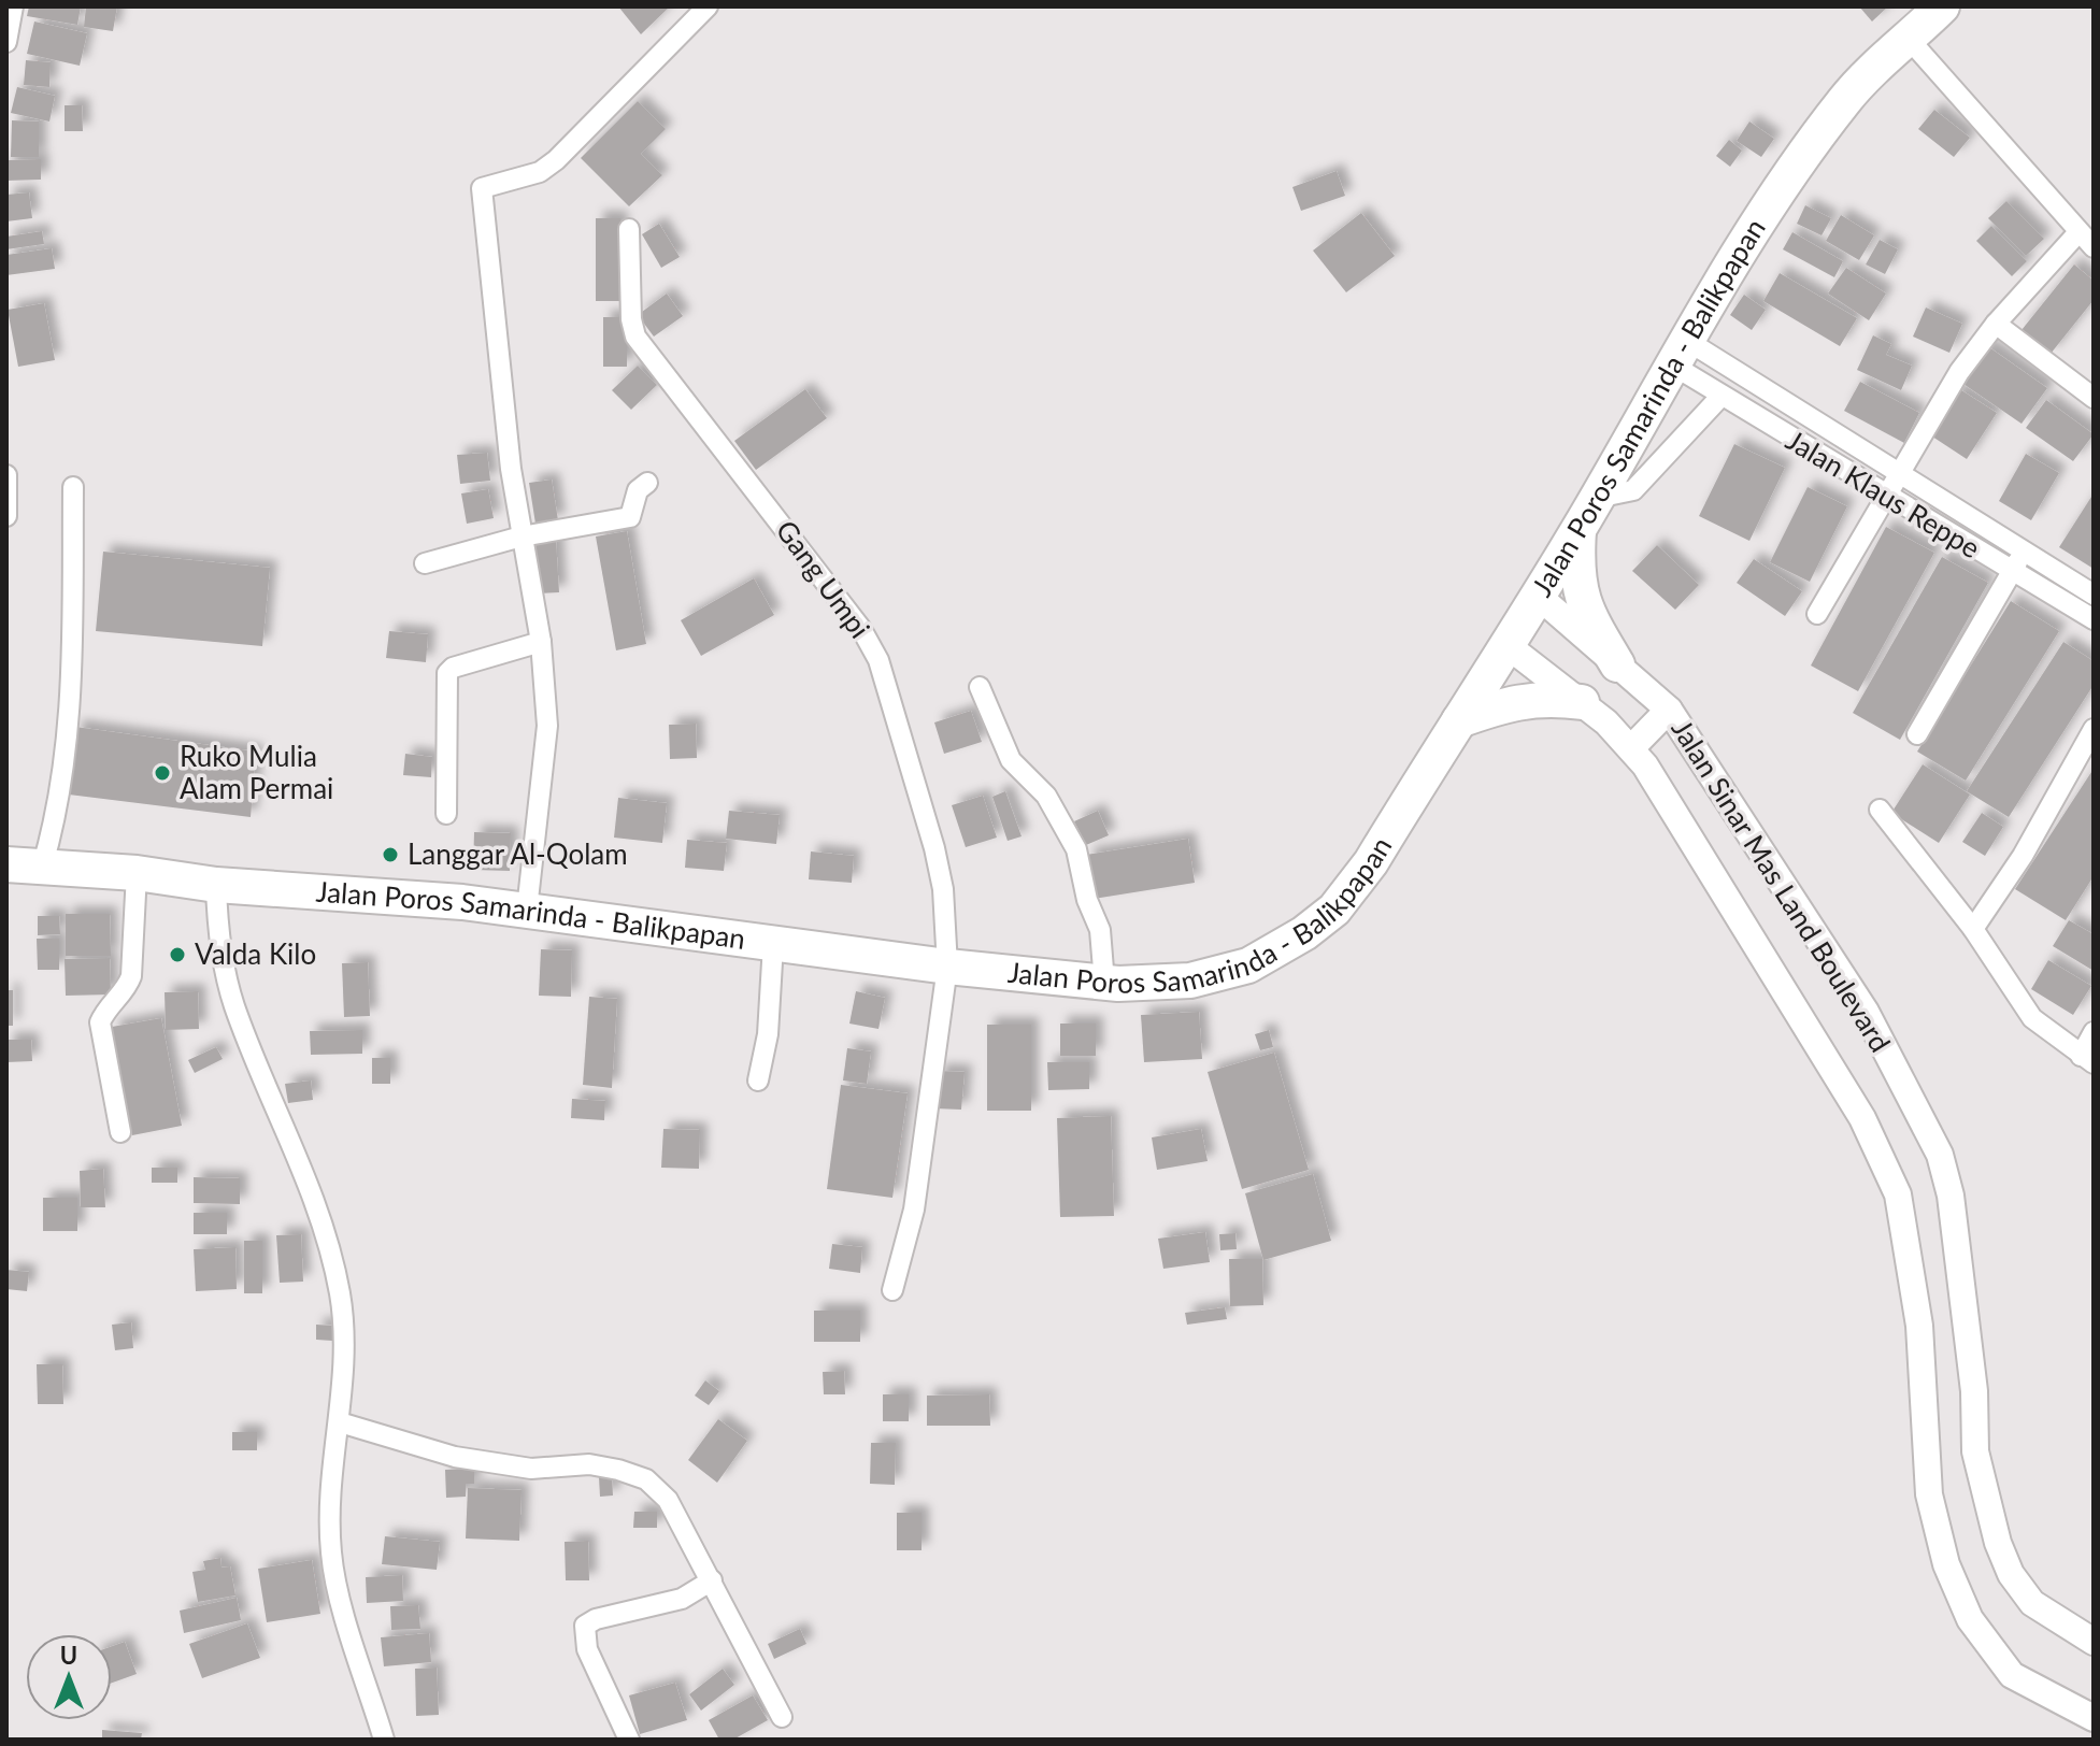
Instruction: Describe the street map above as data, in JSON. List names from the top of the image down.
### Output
{
  "streets": {
    "highway": ["Jalan Poros Samarinda - Balikpapan"],
    "street": ["Jalan Klaus Reppe", "Gang Umpi", "Jalan Sinar Mas Land Boulevard"]
  },
  "crossings": [
    ["Jalan Poros Samarinda - Balikpapan", "Jalan Klaus Reppe"],
    ["Jalan Poros Samarinda - Balikpapan", "Gang Umpi"],
    ["Jalan Poros Samarinda - Balikpapan", "Jalan Sinar Mas Land Boulevard"]
  ],
  "places": ["Ruko Mulia Alam Permai", "Langgar Al-Qolam", "Valda Kilo"],
  "north": "top"
}
